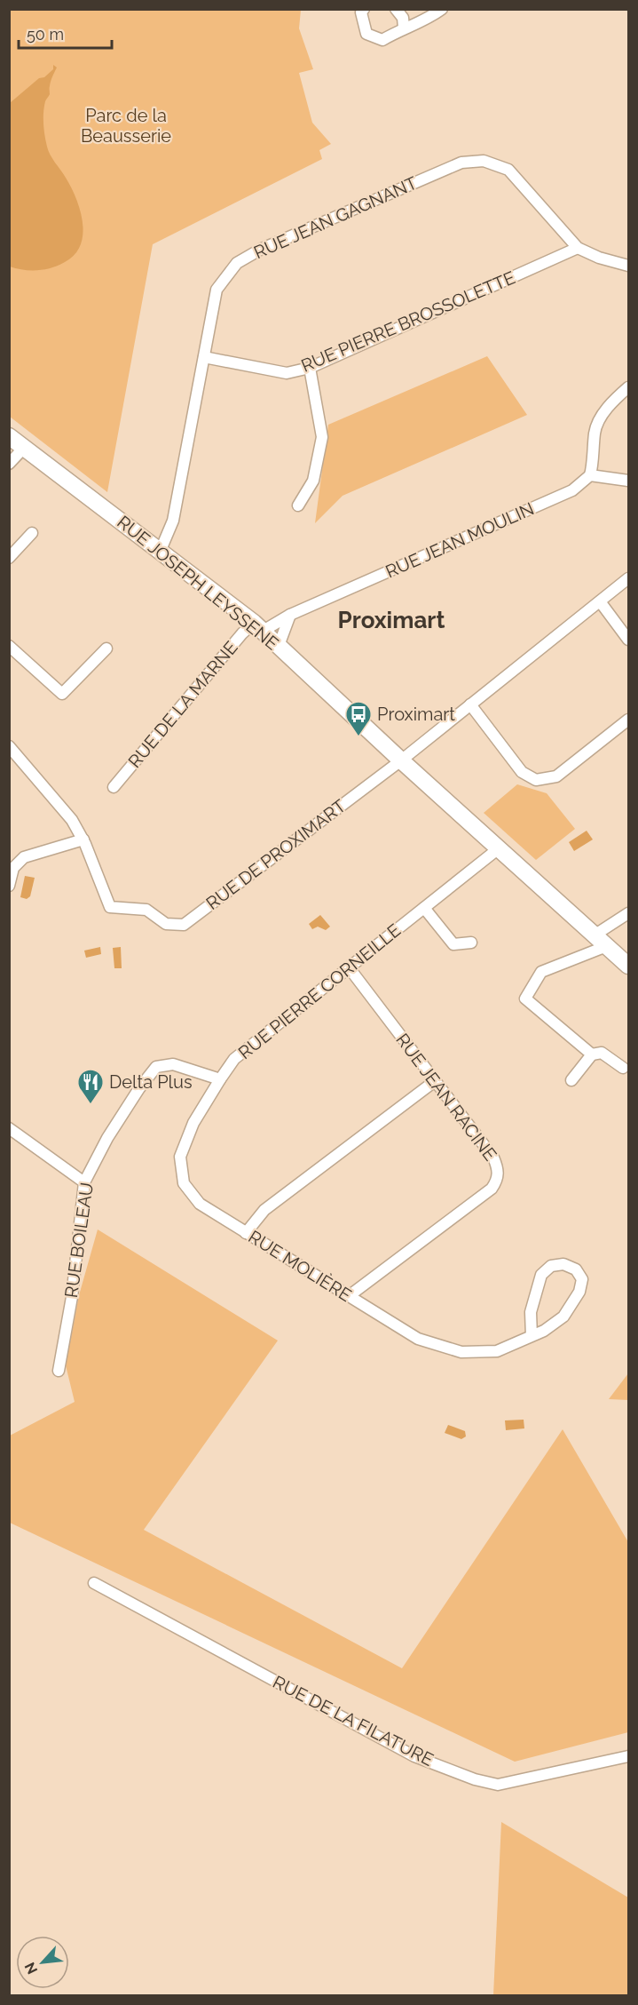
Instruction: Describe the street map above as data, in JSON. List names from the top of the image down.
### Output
{
  "streets": {
    "street": [
      "RUE JEAN GAGNANT",
      "RUE PIERRE BROSSOLETTE",
      "RUE JEAN MOULIN",
      "RUE JOSEPH LEYSSENE",
      "RUE DE LA MARNE",
      "RUE DE PROXIMART",
      "RUE PIERRE CORNEILLE",
      "RUE JEAN RACINE",
      "RUE BOILEAU",
      "RUE MOLIÈRE",
      "RUE DE LA FILATURE"
    ]
  },
  "crossings": [
    ["RUE JEAN GAGNANT", "RUE PIERRE BROSSOLETTE"],
    ["RUE JEAN GAGNANT", "RUE JOSEPH LEYSSENE"],
    ["RUE JEAN MOULIN", "RUE JOSEPH LEYSSENE"],
    ["RUE JEAN MOULIN", "RUE DE LA MARNE"],
    ["RUE JOSEPH LEYSSENE", "RUE DE LA MARNE"],
    ["RUE JOSEPH LEYSSENE", "RUE DE PROXIMART"],
    ["RUE JOSEPH LEYSSENE", "RUE PIERRE CORNEILLE"],
    ["RUE PIERRE CORNEILLE", "RUE JEAN RACINE"],
    ["RUE PIERRE CORNEILLE", "RUE BOILEAU"],
    ["RUE PIERRE CORNEILLE", "RUE MOLIÈRE"],
    ["RUE JEAN RACINE", "RUE MOLIÈRE"],
    ["RUE BOILEAU", "RUE MOLIÈRE"]
  ],
  "districts": ["Proximart"],
  "parks": ["Parc de la Beausserie"],
  "places": {
    "bus stop": ["Proximart"],
    "restaurant": ["Delta Plus"]
  },
  "scale_bar": "50 m",
  "north": "bottom left"
}
